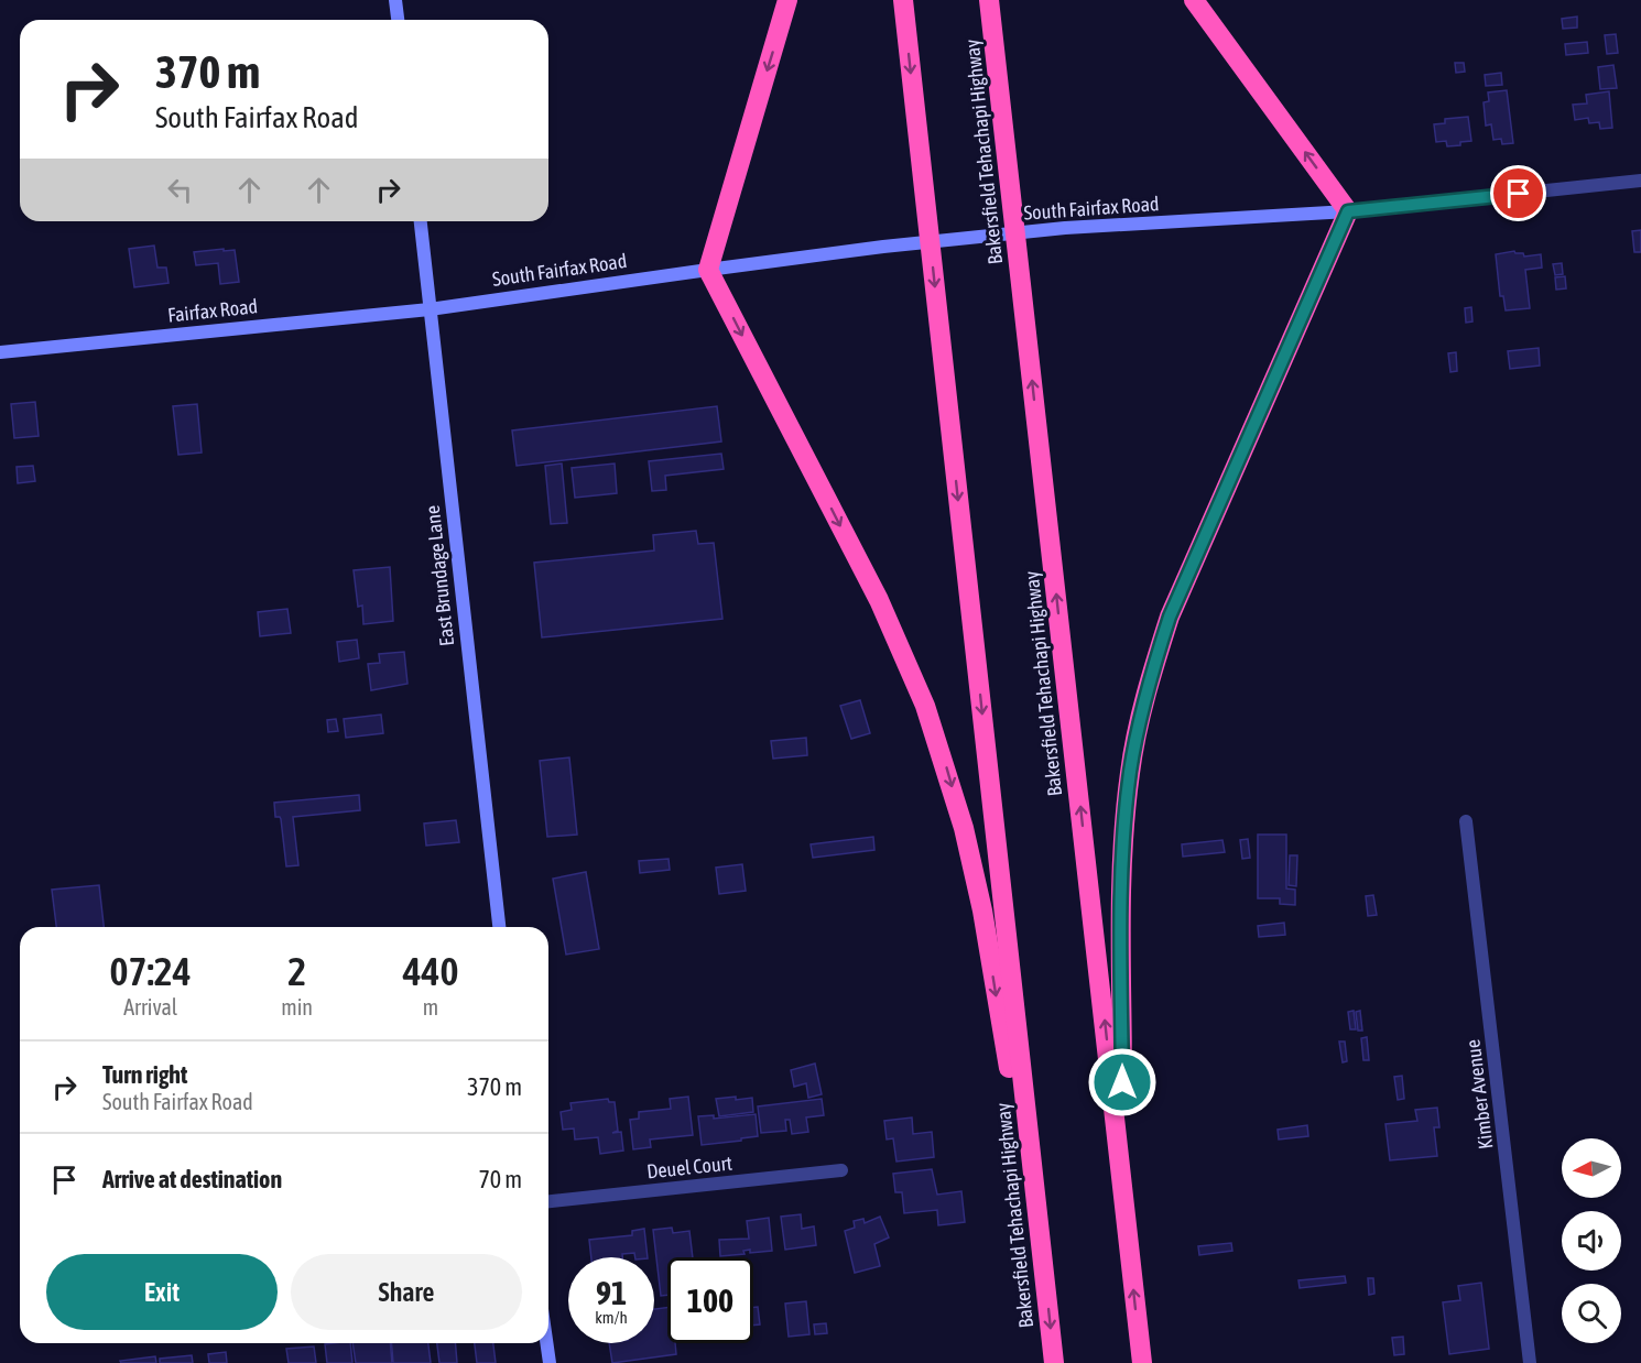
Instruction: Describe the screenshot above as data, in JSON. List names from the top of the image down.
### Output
{
  "streets": {
    "highway": ["Bakersfield Tehachapi Highway"],
    "main road": ["South Fairfax Road", "Fairfax Road", "East Brundage Lane"],
    "street": ["Kimber Avenue", "Deuel Court"]
  },
  "crossings": [
    ["South Fairfax Road", "Fairfax Road"],
    ["South Fairfax Road", "East Brundage Lane"],
    ["Fairfax Road", "East Brundage Lane"]
  ],
  "north": "left",
  "page": {
    "turn": ["370 m", "South Fairfax Road"],
    "eta": [
      "07:24",
      "Arrival",
      "2",
      "min",
      "440",
      "m"
    ],
    "list": [
      {
        "name": "Turn right",
        "note": "South Fairfax Road",
        "value": "370 m"
      },
      {
        "name": "Arrive at destination",
        "value": "70 m"
      }
    ],
    "buttons": ["Exit", "Share"],
    "speed": "91 km/h",
    "limit": "100"
  }
}
